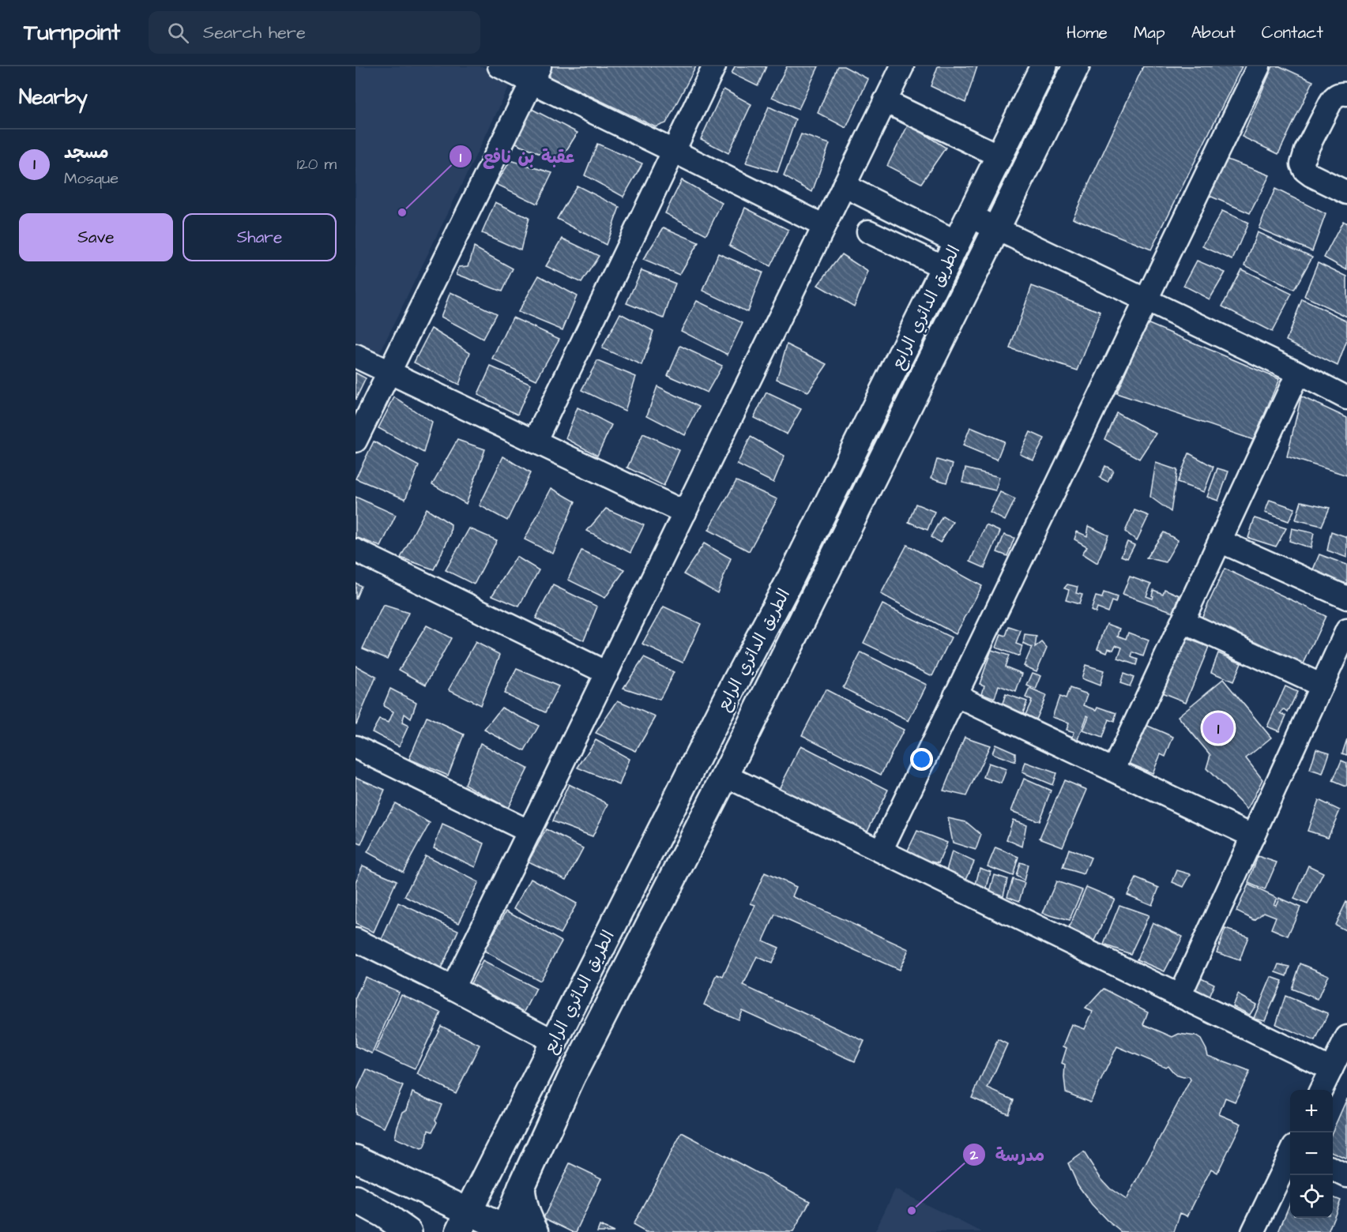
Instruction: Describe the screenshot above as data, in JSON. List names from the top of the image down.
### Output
{
  "streets": {
    "main road": ["الطريق الدائري الرابع"]
  },
  "places": ["عقبة بن نافع", "مدرسة"],
  "page": {
    "header": "Turnpoint",
    "search": "Search here",
    "nav": [
      "Home",
      "Map",
      "About",
      "Contact"
    ],
    "heading": "Nearby",
    "list": [
      {
        "mark": "1",
        "name": "مسجد",
        "note": "Mosque",
        "value": "120 m"
      }
    ],
    "buttons": ["Save", "Share"],
    "pins": "1",
    "map_buttons": ["+", "−"]
  }
}
